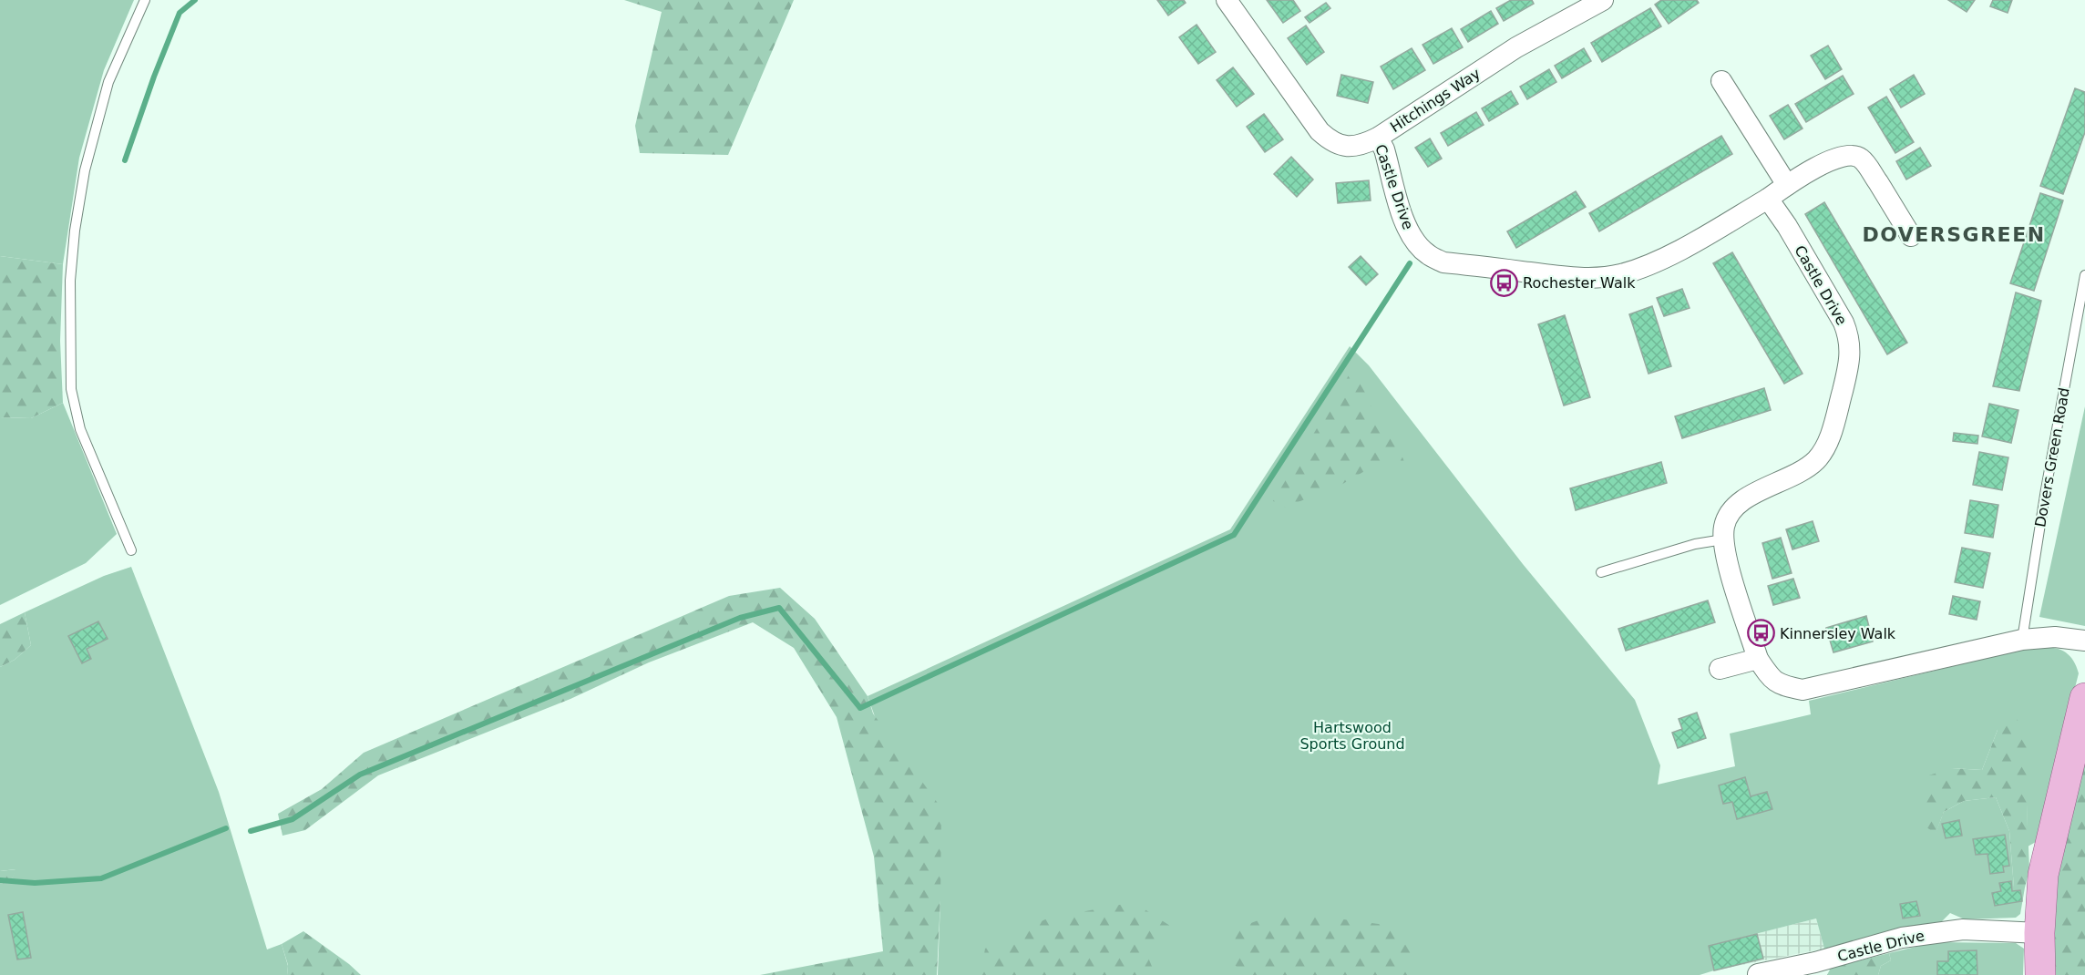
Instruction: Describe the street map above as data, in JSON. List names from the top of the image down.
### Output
{
  "streets": {
    "street": ["Hitchings Way", "Castle Drive"],
    "lane": ["Dovers Green Road"]
  },
  "crossings": [
    ["Hitchings Way", "Castle Drive"],
    ["Castle Drive", "Dovers Green Road"]
  ],
  "districts": ["DOVERSGREEN"],
  "parks": ["Hartswood Sports Ground"],
  "places": {
    "bus stop": ["Rochester Walk", "Kinnersley Walk"]
  }
}
